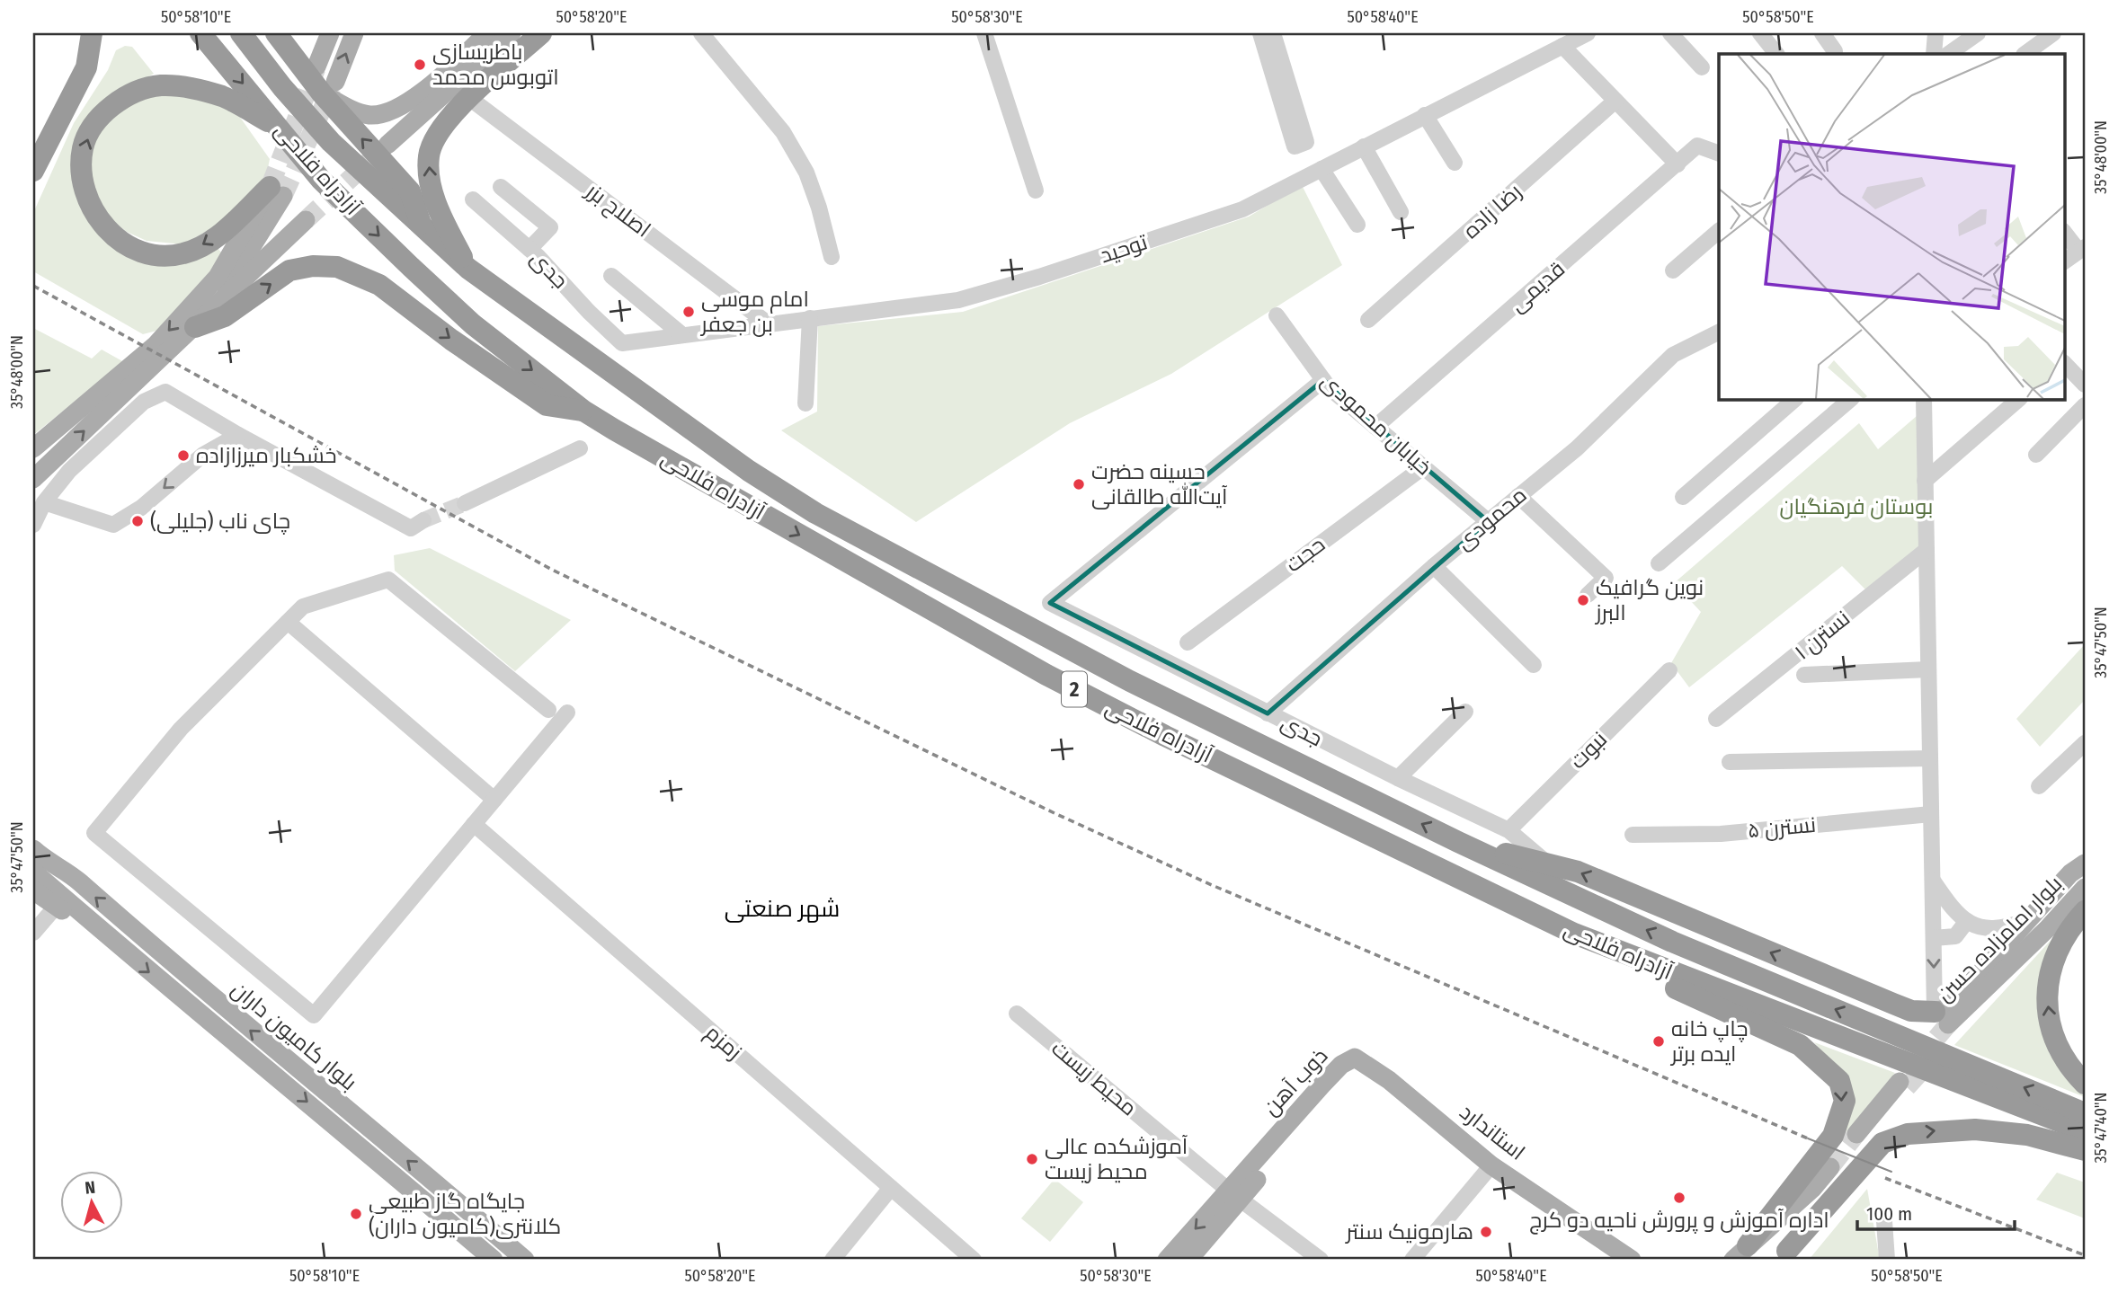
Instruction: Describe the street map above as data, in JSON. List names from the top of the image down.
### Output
{
  "streets": {
    "highway": ["آزادراه فلاحی", "2"],
    "main road": [
      "بلوار امامزاده حسن",
      "بلوار کامیون داران",
      "ذوب آهن",
      "استاندارد"
    ],
    "street": [
      "اصلاح بزر",
      "رضا زاده",
      "توحید",
      "جدی",
      "قدیمی",
      "خیابان محمودی",
      "محمودی",
      "حجت",
      "نسترن ۱",
      "نبوت",
      "نسترن ۵",
      "زمزم",
      "محیط زیست"
    ]
  },
  "crossings": [
    ["اصلاح بزر", "توحید"],
    ["توحید", "جدی"],
    ["جدی", "خیابان محمودی"],
    ["جدی", "محمودی"],
    ["جدی", "نبوت"],
    ["قدیمی", "خیابان محمودی"],
    ["خیابان محمودی", "محمودی"],
    ["خیابان محمودی", "حجت"],
    ["محیط زیست", "ذوب آهن"],
    ["ذوب آهن", "استاندارد"]
  ],
  "districts": ["شهر صنعتی"],
  "parks": ["بوستان فرهنگیان"],
  "places": [
    "باطریسازی اتوبوس محمد",
    "امام موسی بن جعفر",
    "خشکبار میرزازاده",
    "حسینه حضرت آیت‌الله طالقانی",
    "چای ناب (جلیلی)",
    "نوین گرافیک البرز",
    "چاپ خانه ایده برتر",
    "آموزشکده عالی محیط زیست",
    "اداره آموزش و پرورش ناحیه دو کرج",
    "جایگاه گاز طبیعی کلانتری(کامیون داران)",
    "هارمونیک سنتر"
  ],
  "scale_bar": "100 m",
  "north": "top",
  "coordinates": [
    "50°58'10\"E",
    "50°58'20\"E",
    "50°58'30\"E",
    "50°58'40\"E",
    "50°58'50\"E",
    "35°48'00\"N",
    "35°47'50\"N",
    "35°47'40\"N"
  ]
}
